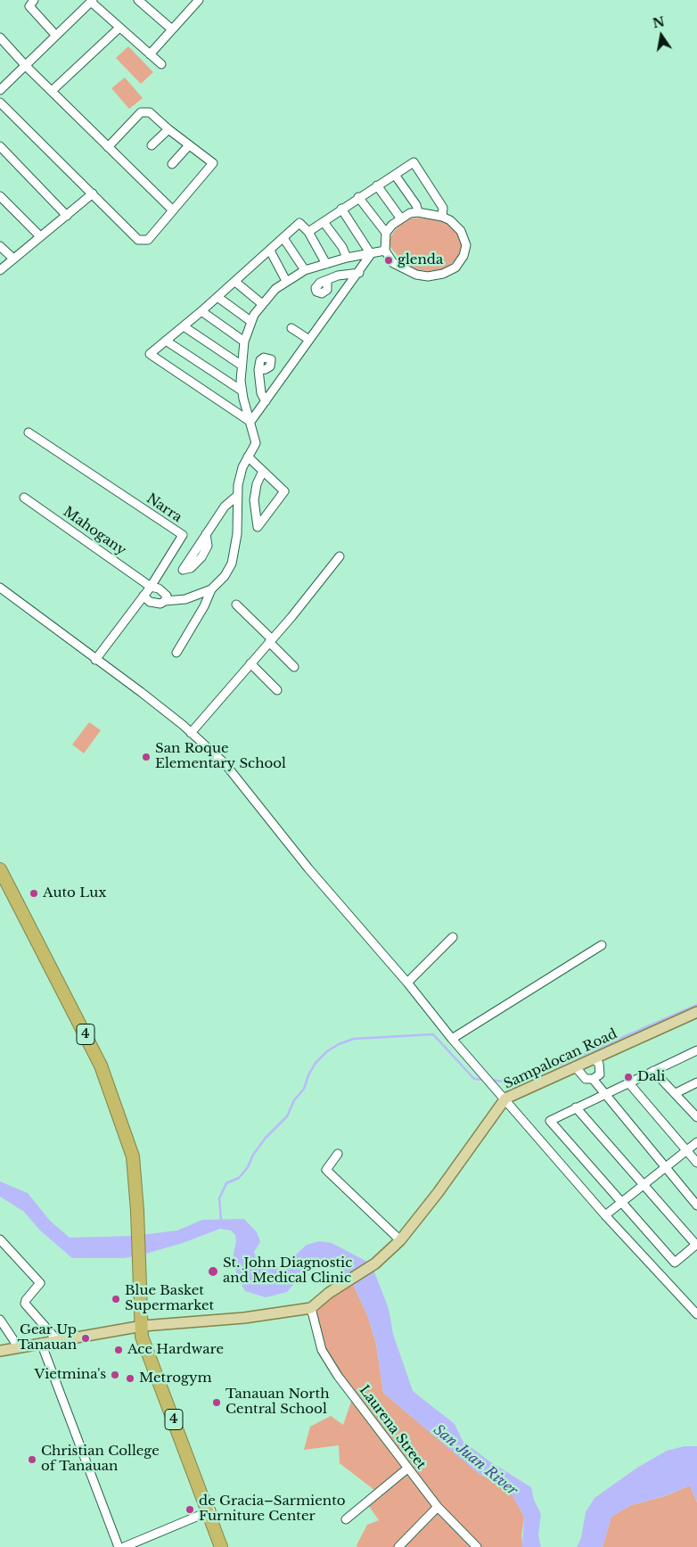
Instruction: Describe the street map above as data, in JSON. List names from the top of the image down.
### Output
{
  "streets": {
    "highway": ["4"],
    "main road": ["Sampalocan Road"],
    "street": ["Narra", "Mahogany", "Laurena Street"]
  },
  "crossings": [
    ["Narra", "Mahogany"],
    ["Sampalocan Road", "Laurena Street"]
  ],
  "water": ["San Juan River"],
  "places": [
    "glenda",
    "San Roque Elementary School",
    "Auto Lux",
    "Dali",
    "St. John Diagnostic and Medical Clinic",
    "Blue Basket Supermarket",
    "Gear Up Tanauan",
    "Ace Hardware",
    "Vietmina's",
    "Metrogym",
    "Tanauan North Central School",
    "Christian College of Tanauan",
    "de Gracia–Sarmiento Furniture Center"
  ],
  "north": "top"
}
